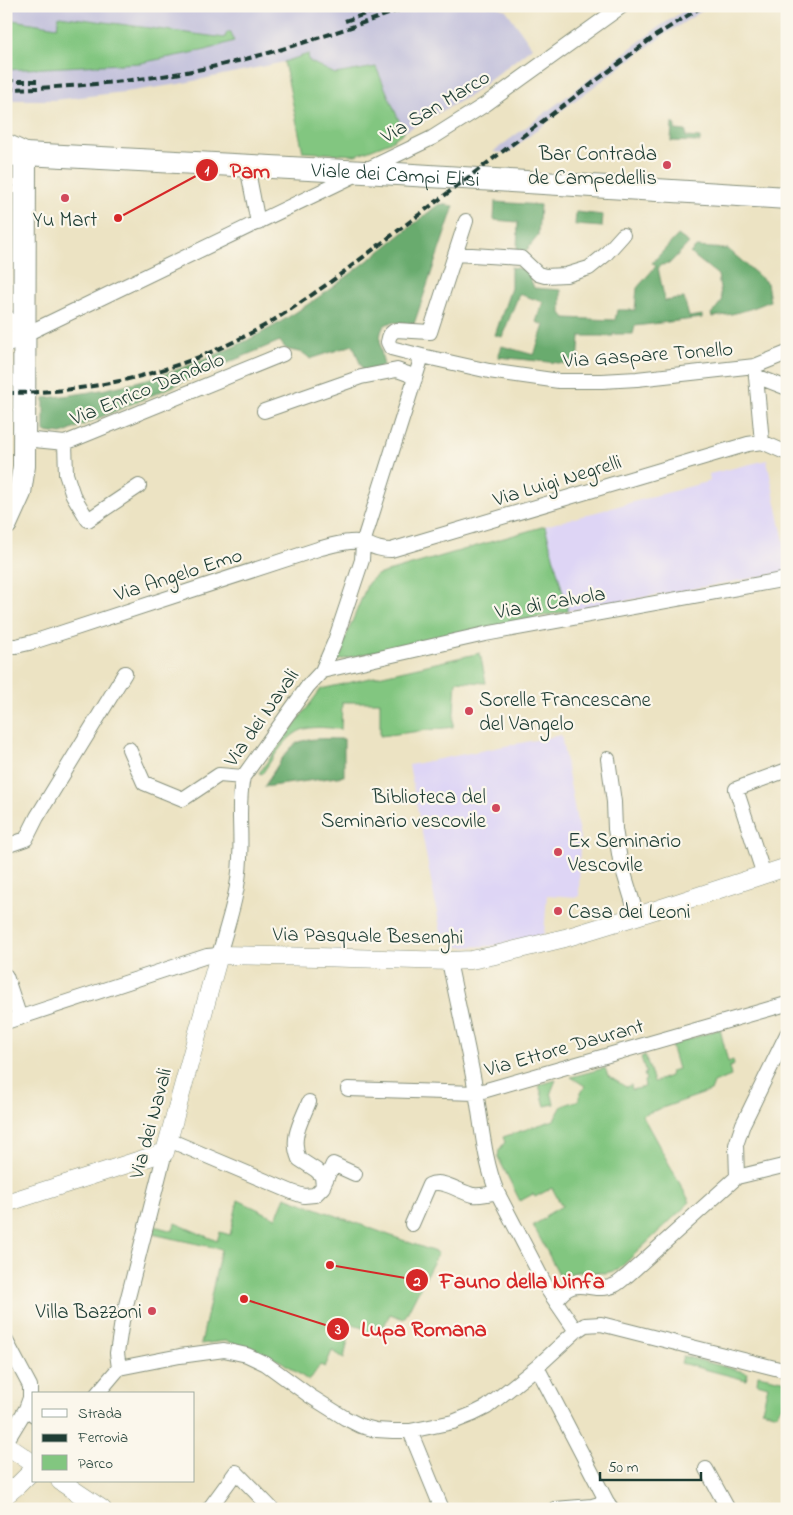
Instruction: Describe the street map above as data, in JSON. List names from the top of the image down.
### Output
{
  "streets": {
    "main road": ["Viale dei Campi Elisi"],
    "street": [
      "Via San Marco",
      "Via Gaspare Tonello",
      "Via Enrico Dandolo",
      "Via Luigi Negrelli",
      "Via Angelo Emo",
      "Via di Calvola",
      "Via dei Navali",
      "Via Pasquale Besenghi",
      "Via Ettore Daurant"
    ]
  },
  "crossings": [
    ["Via San Marco", "Viale dei Campi Elisi"],
    ["Via Gaspare Tonello", "Via dei Navali"],
    ["Via Luigi Negrelli", "Via Angelo Emo"],
    ["Via Luigi Negrelli", "Via dei Navali"],
    ["Via Angelo Emo", "Via dei Navali"],
    ["Via di Calvola", "Via dei Navali"],
    ["Via dei Navali", "Via Pasquale Besenghi"]
  ],
  "places": [
    "Bar Contrada de Campedellis",
    "Yu Mart",
    "Pam",
    "Sorelle Francescane del Vangelo",
    "Biblioteca del Seminario vescovile",
    "Ex Seminario Vescovile",
    "Casa dei Leoni",
    "Fauno della Ninfa",
    "Lupa Romana",
    "Villa Bazzoni"
  ],
  "legend": ["Strada", "Ferrovia", "Parco"],
  "scale_bar": "50 m"
}
